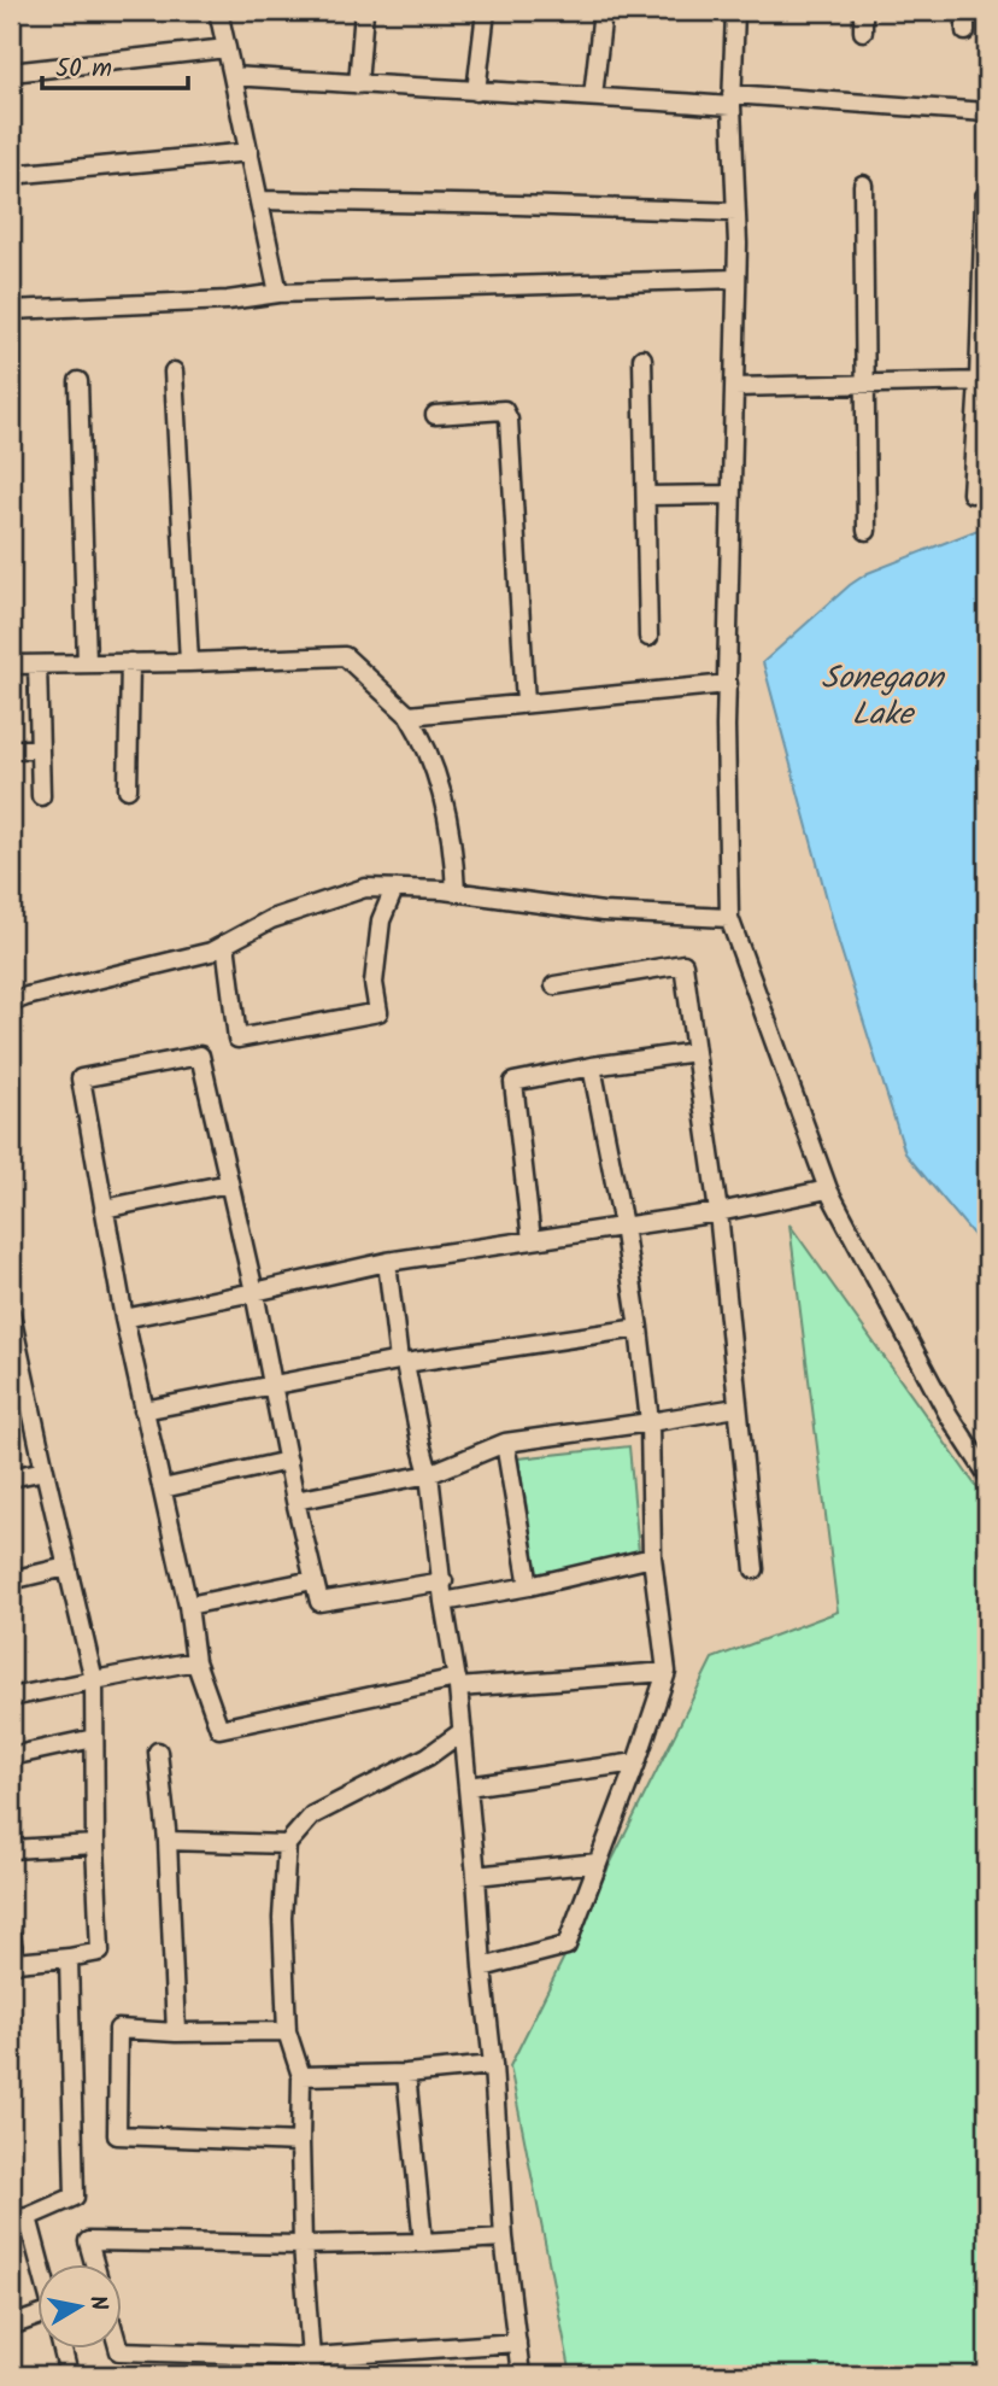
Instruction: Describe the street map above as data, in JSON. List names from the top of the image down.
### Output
{
  "water": ["Sonegaon Lake"],
  "scale_bar": "50 m",
  "north": "right"
}
